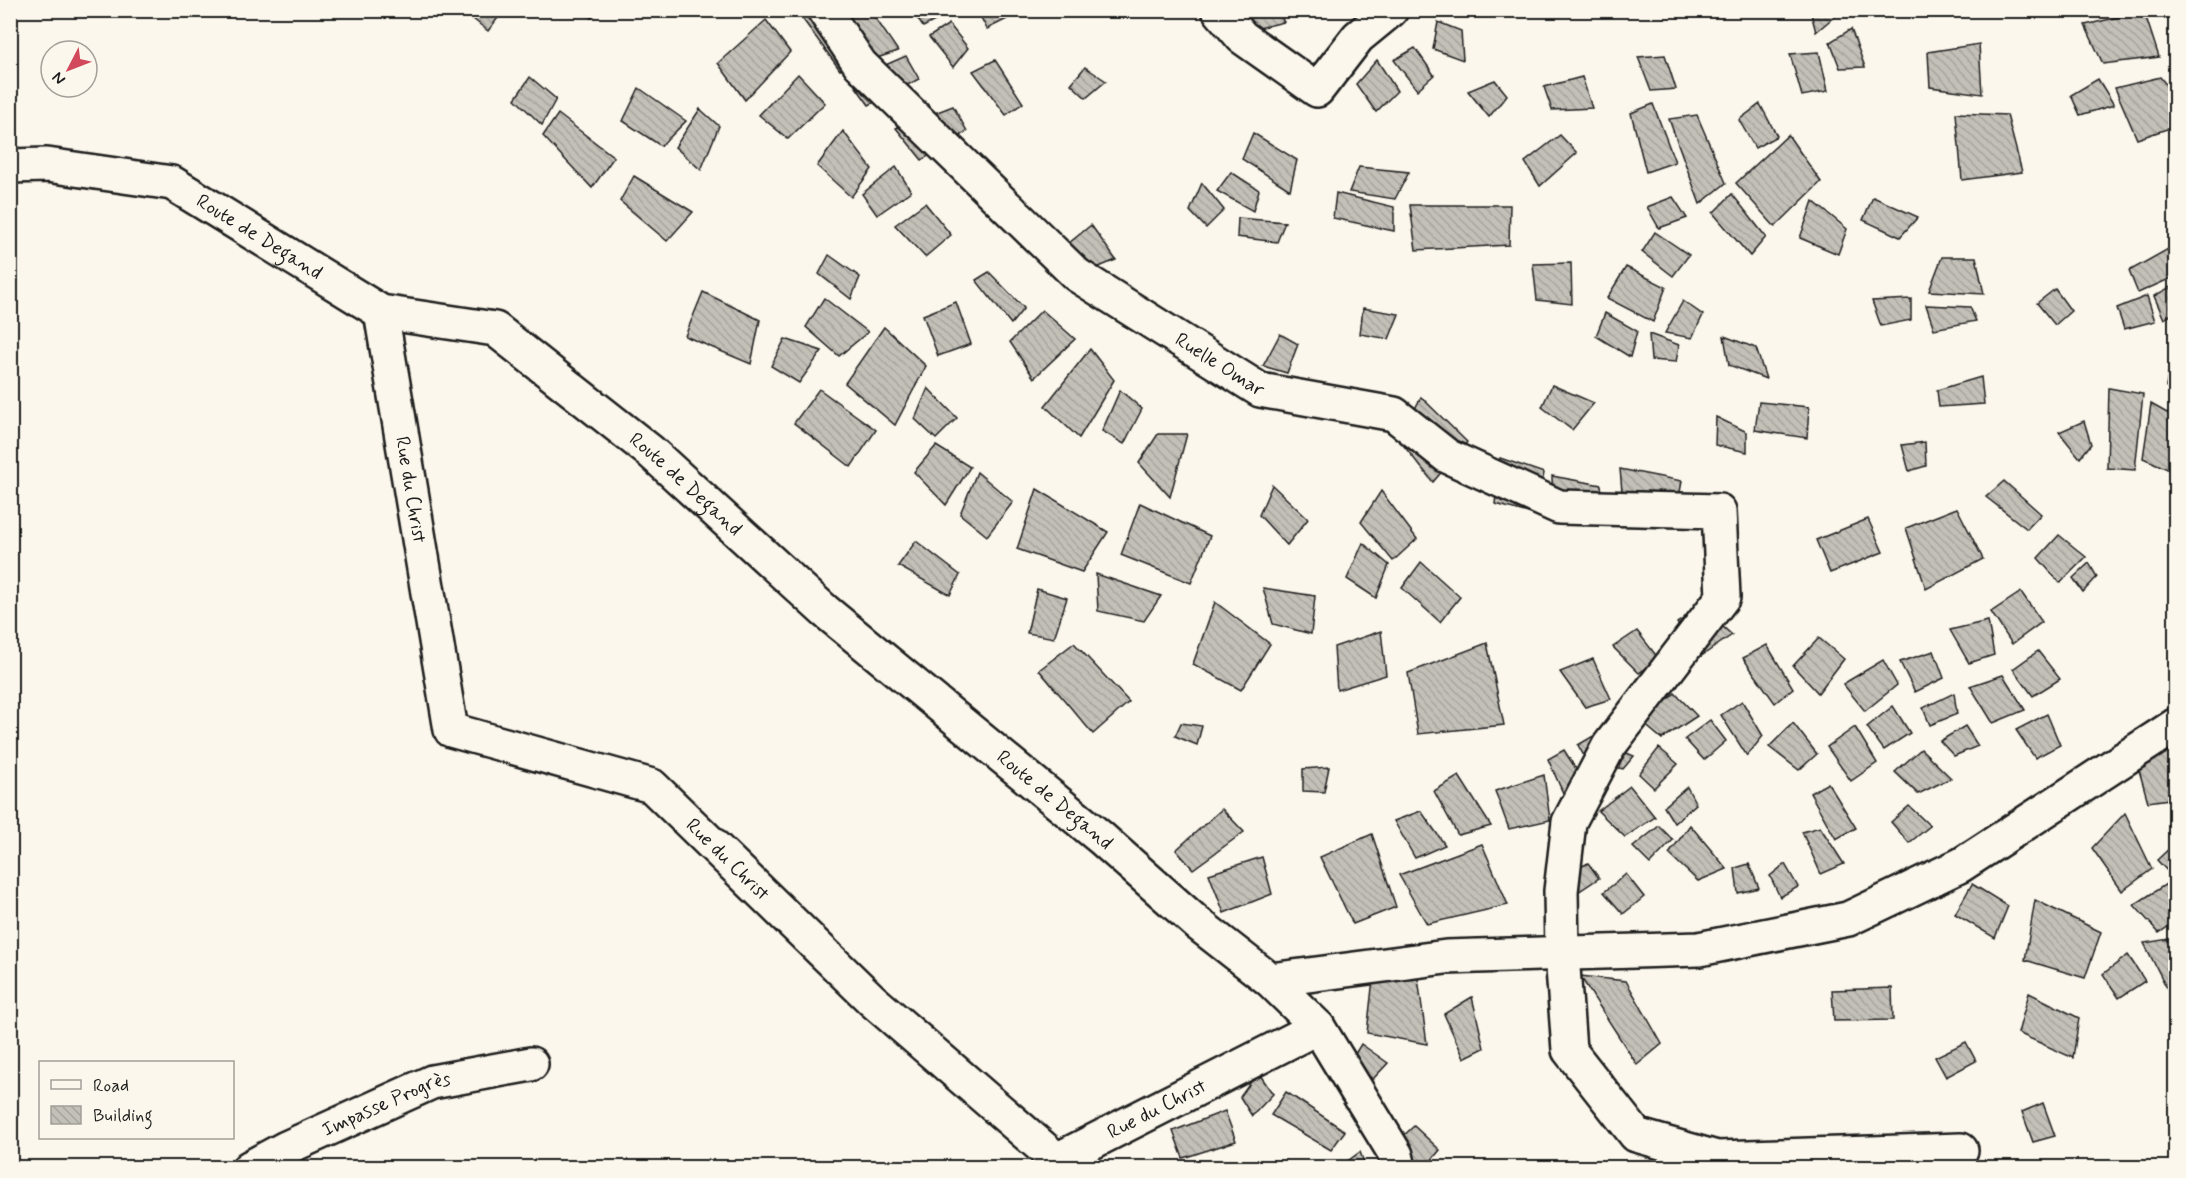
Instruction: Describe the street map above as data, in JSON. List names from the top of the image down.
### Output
{
  "streets": {
    "street": [
      "Route de Degand",
      "Ruelle Omar",
      "Rue du Christ",
      "Impasse Progrès"
    ]
  },
  "crossings": [
    ["Route de Degand", "Rue du Christ"]
  ],
  "legend": ["Road", "Building"],
  "north": "bottom left"
}
